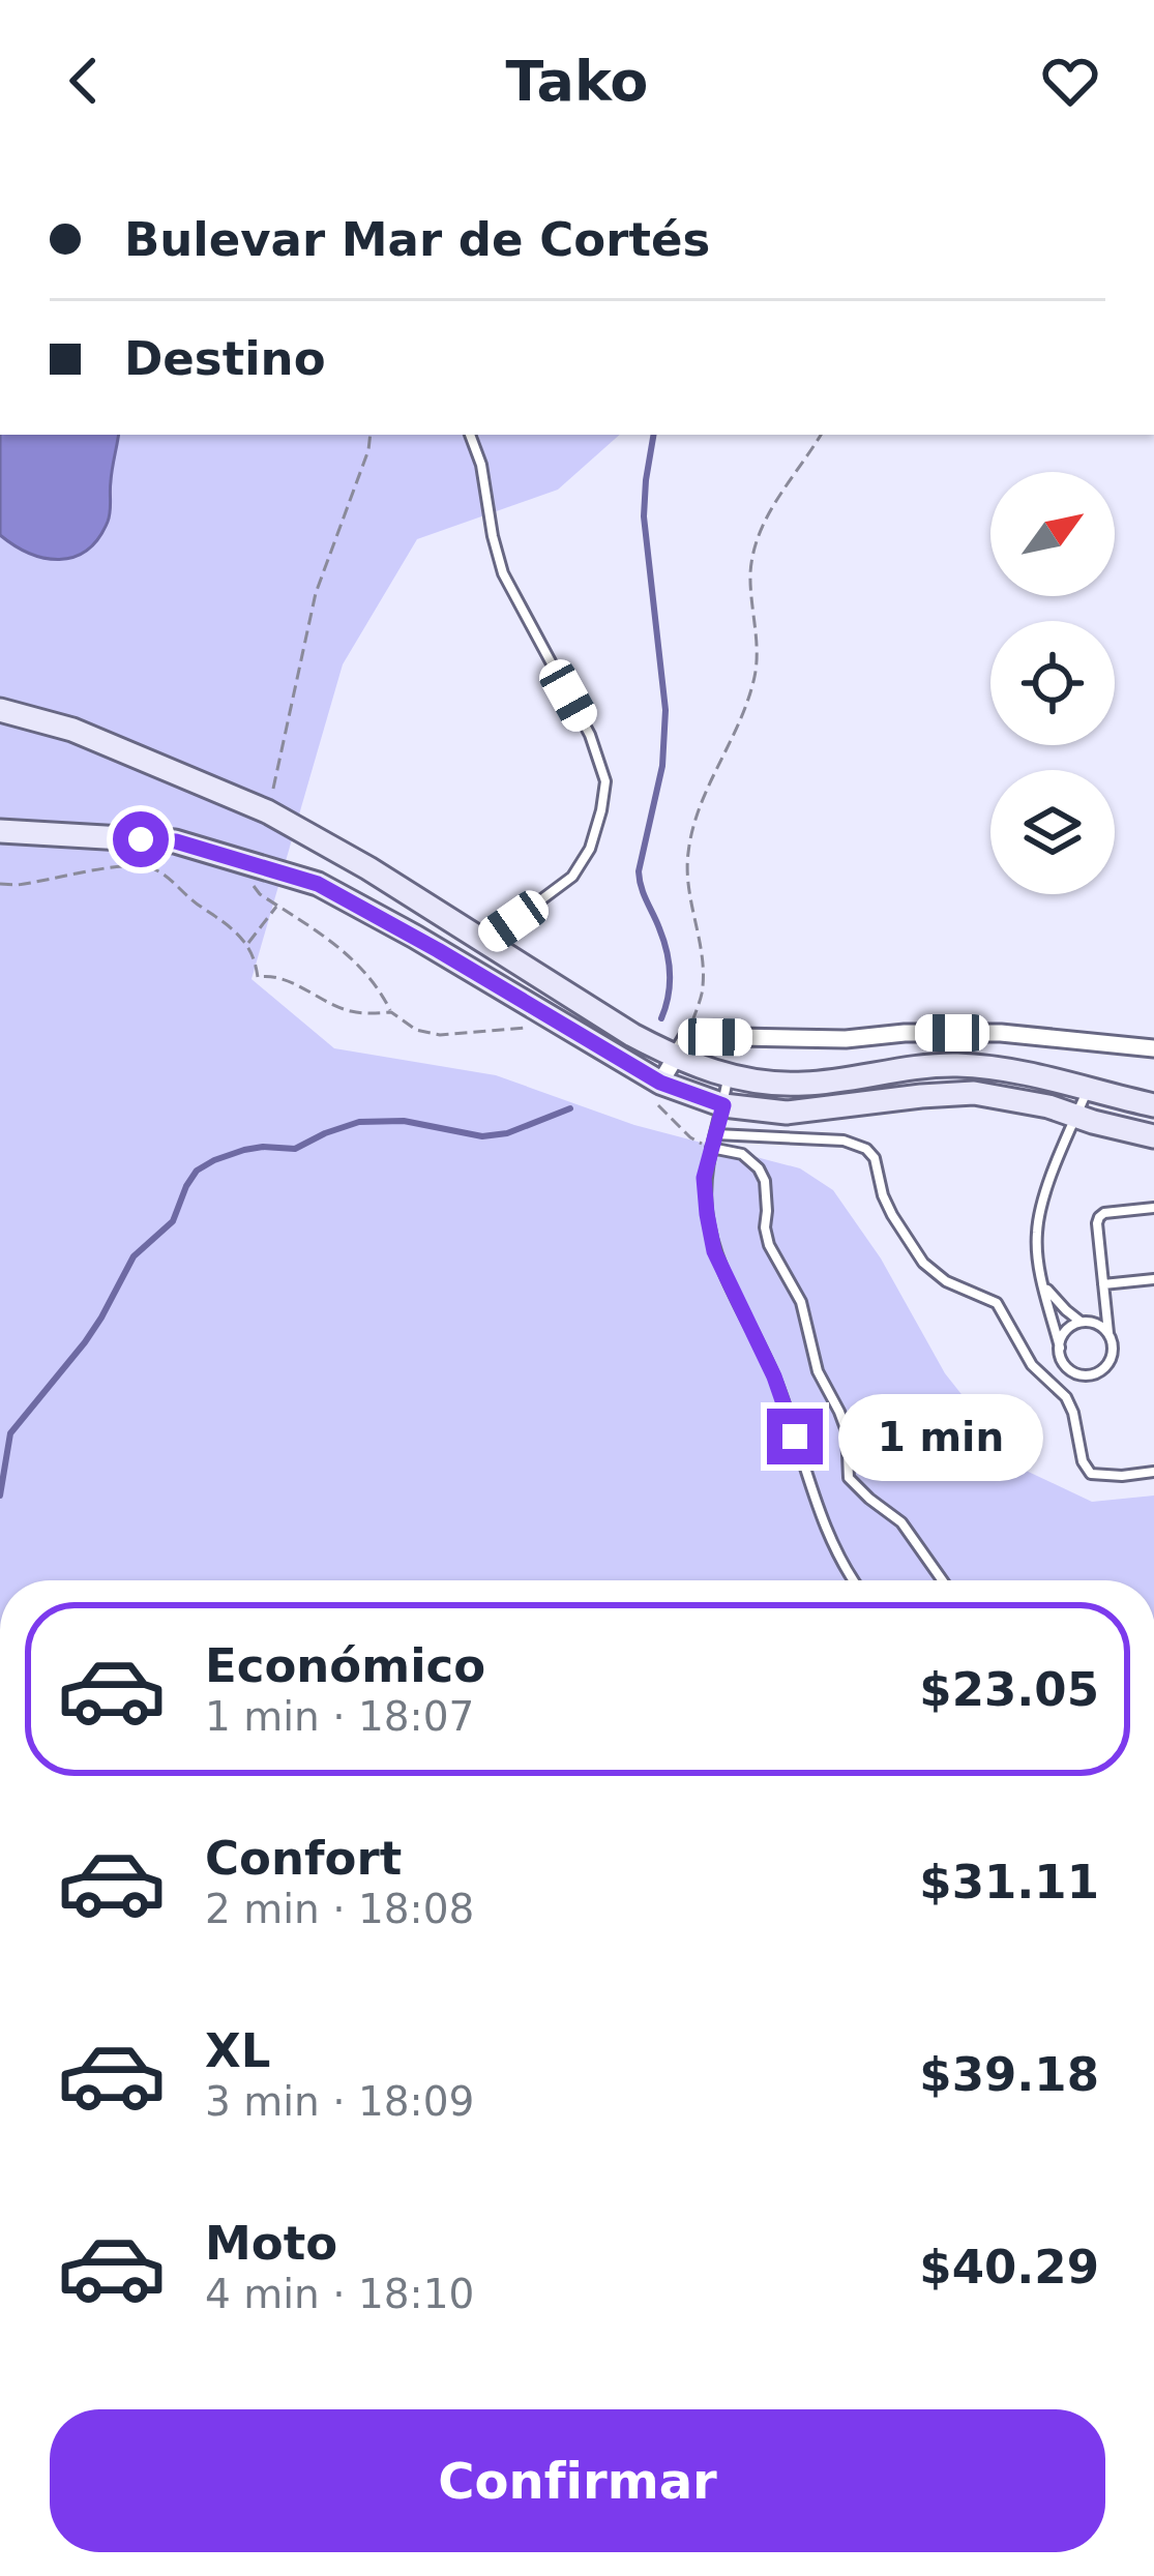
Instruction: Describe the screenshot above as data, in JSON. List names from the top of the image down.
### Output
{
  "north": "top right",
  "page": {
    "header": "Tako",
    "banner": ["Bulevar Mar de Cortés", "Destino"],
    "bubble": "1 min",
    "list": [
      {
        "name": "Económico",
        "note": "1 min · 18:07",
        "value": "$23.05"
      },
      {
        "name": "Confort",
        "note": "2 min · 18:08",
        "value": "$31.11"
      },
      {
        "name": "XL",
        "note": "3 min · 18:09",
        "value": "$39.18"
      },
      {
        "name": "Moto",
        "note": "4 min · 18:10",
        "value": "$40.29"
      }
    ],
    "buttons": "Confirmar"
  }
}
